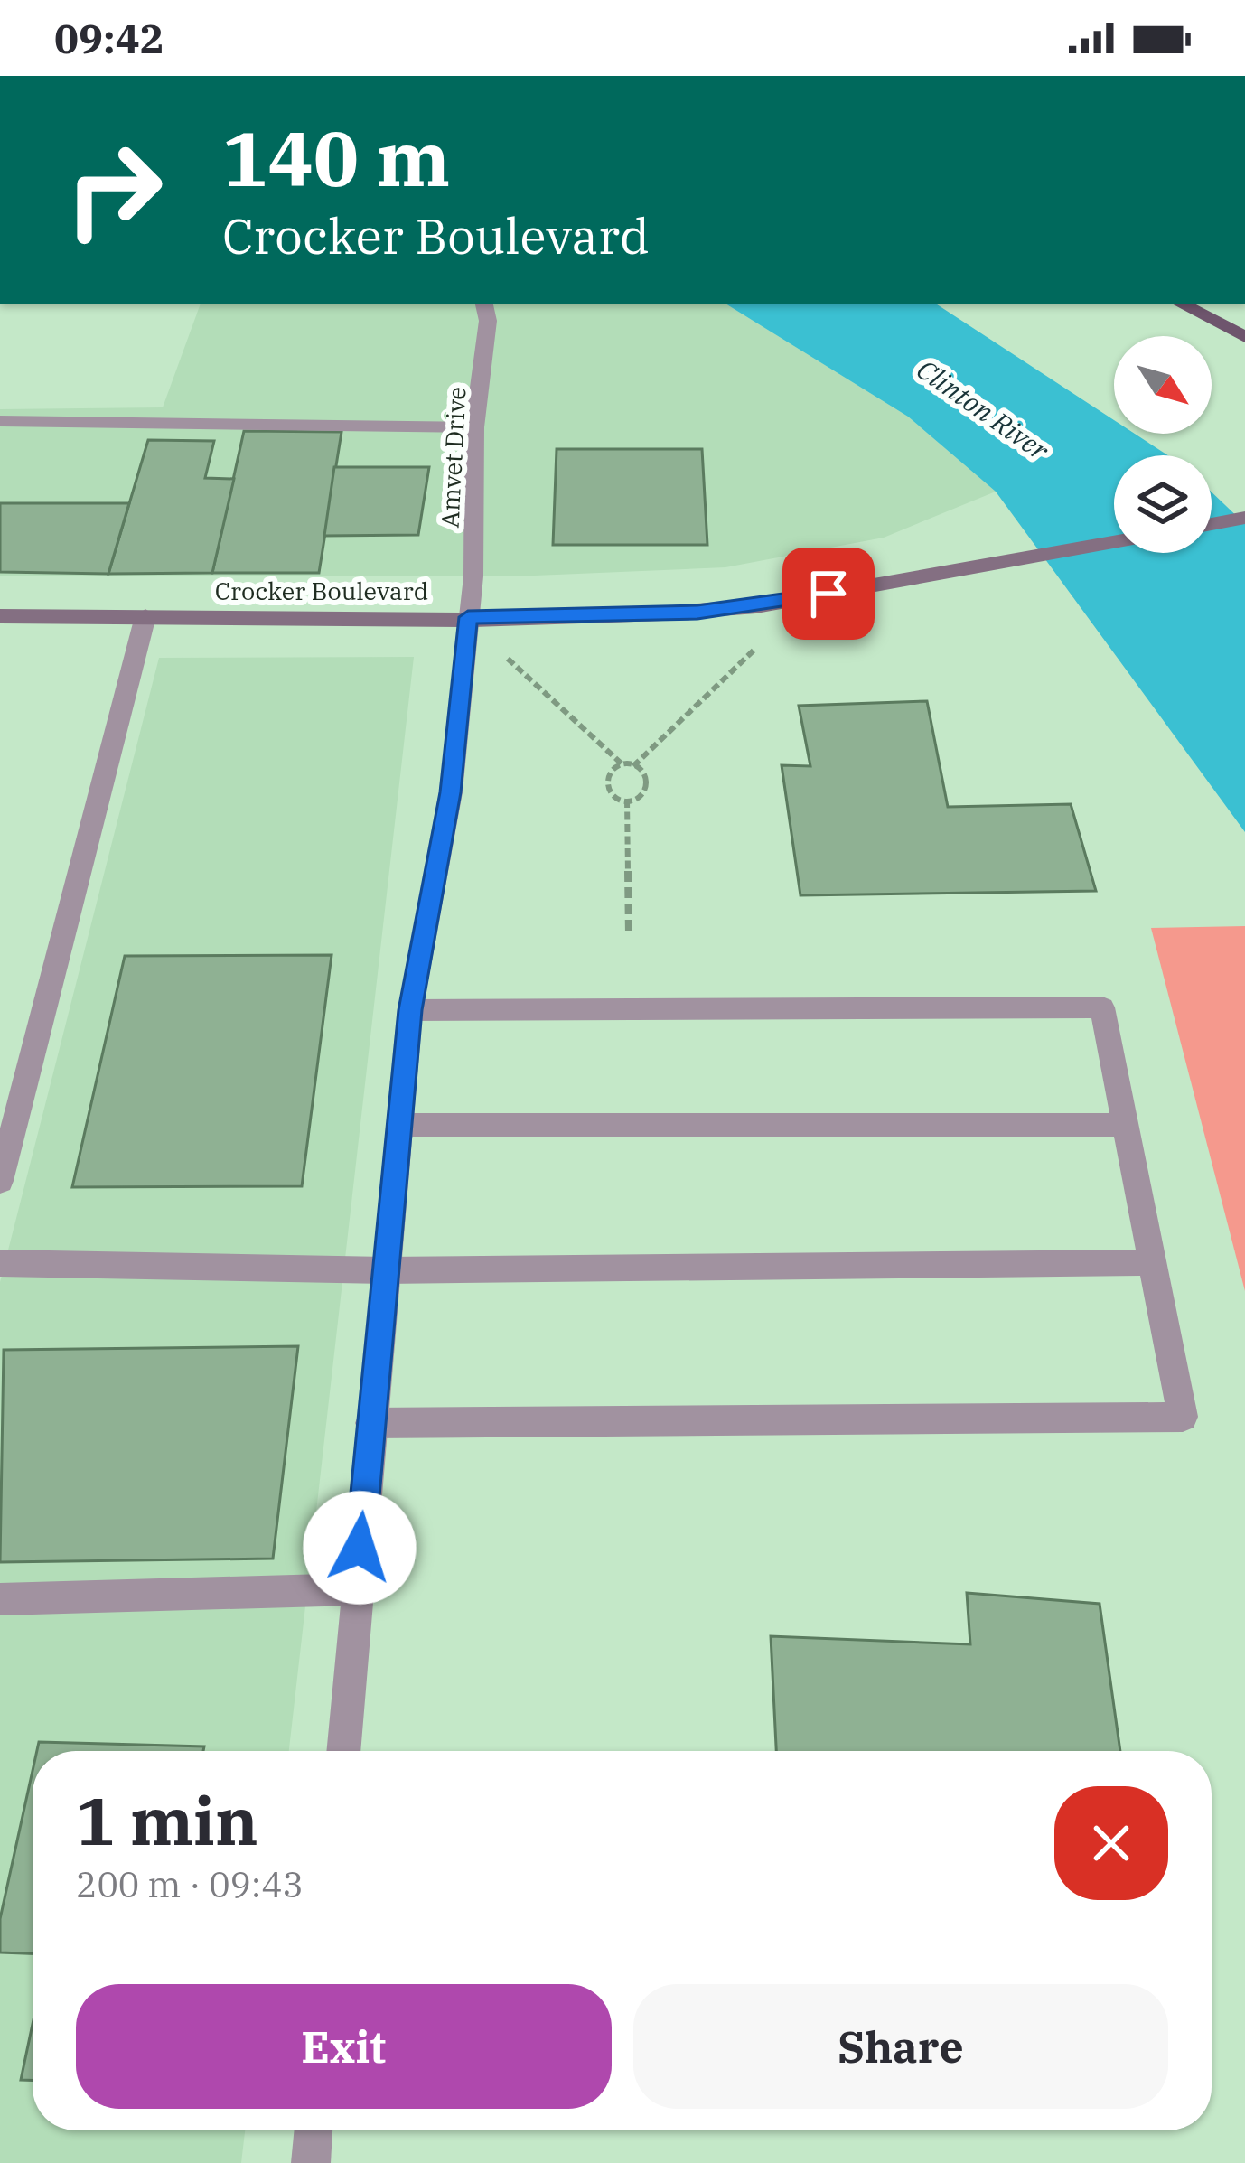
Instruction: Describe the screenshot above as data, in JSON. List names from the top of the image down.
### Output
{
  "streets": {
    "street": ["Amvet Drive", "Crocker Boulevard"]
  },
  "crossings": [
    ["Amvet Drive", "Crocker Boulevard"]
  ],
  "water": ["Clinton River"],
  "north": "bottom right",
  "page": {
    "status": "09:42",
    "turn": ["140 m", "Crocker Boulevard"],
    "heading": ["1 min", "200 m · 09:43"],
    "buttons": ["Exit", "Share"]
  }
}
